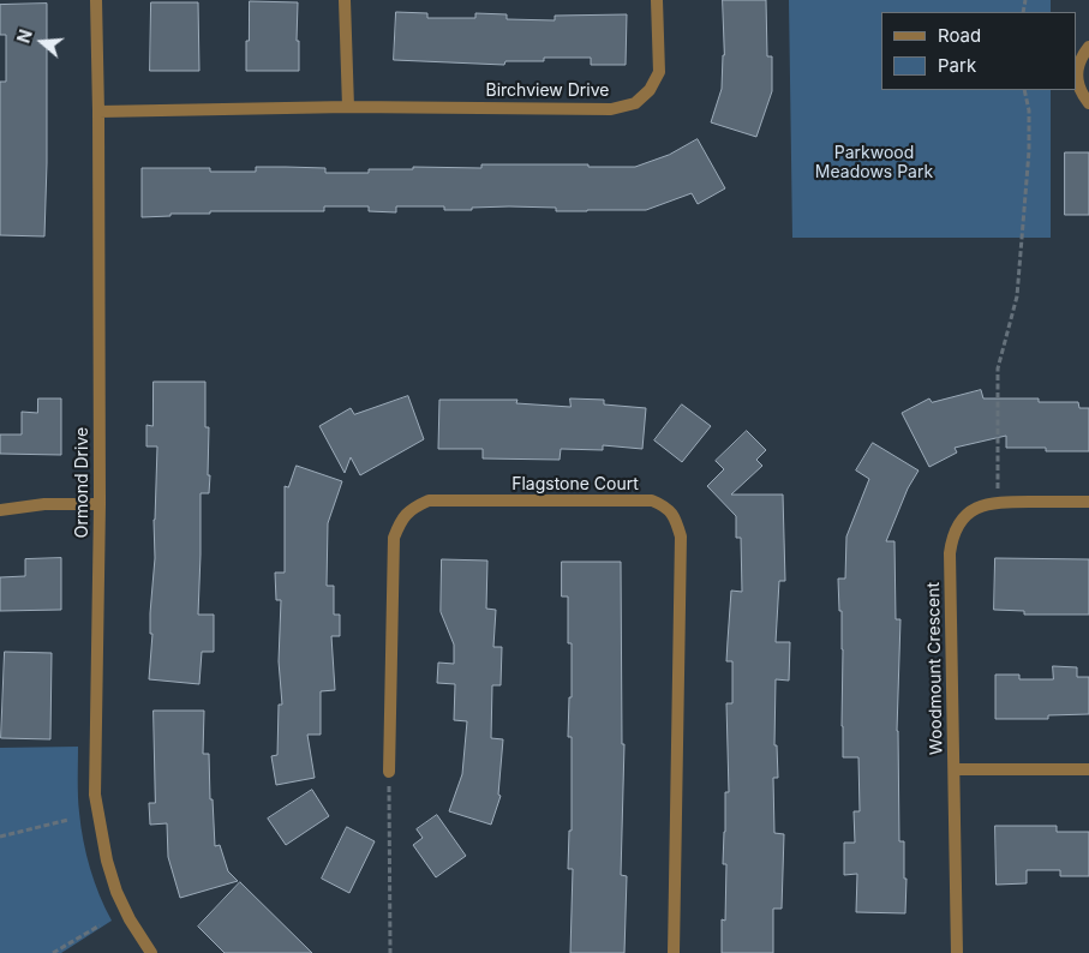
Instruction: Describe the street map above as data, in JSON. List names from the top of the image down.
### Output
{
  "streets": {
    "street": [
      "Birchview Drive",
      "Ormond Drive",
      "Flagstone Court",
      "Woodmount Crescent"
    ]
  },
  "crossings": [
    ["Birchview Drive", "Ormond Drive"]
  ],
  "parks": ["Parkwood Meadows Park"],
  "legend": ["Road", "Park"],
  "north": "left"
}
